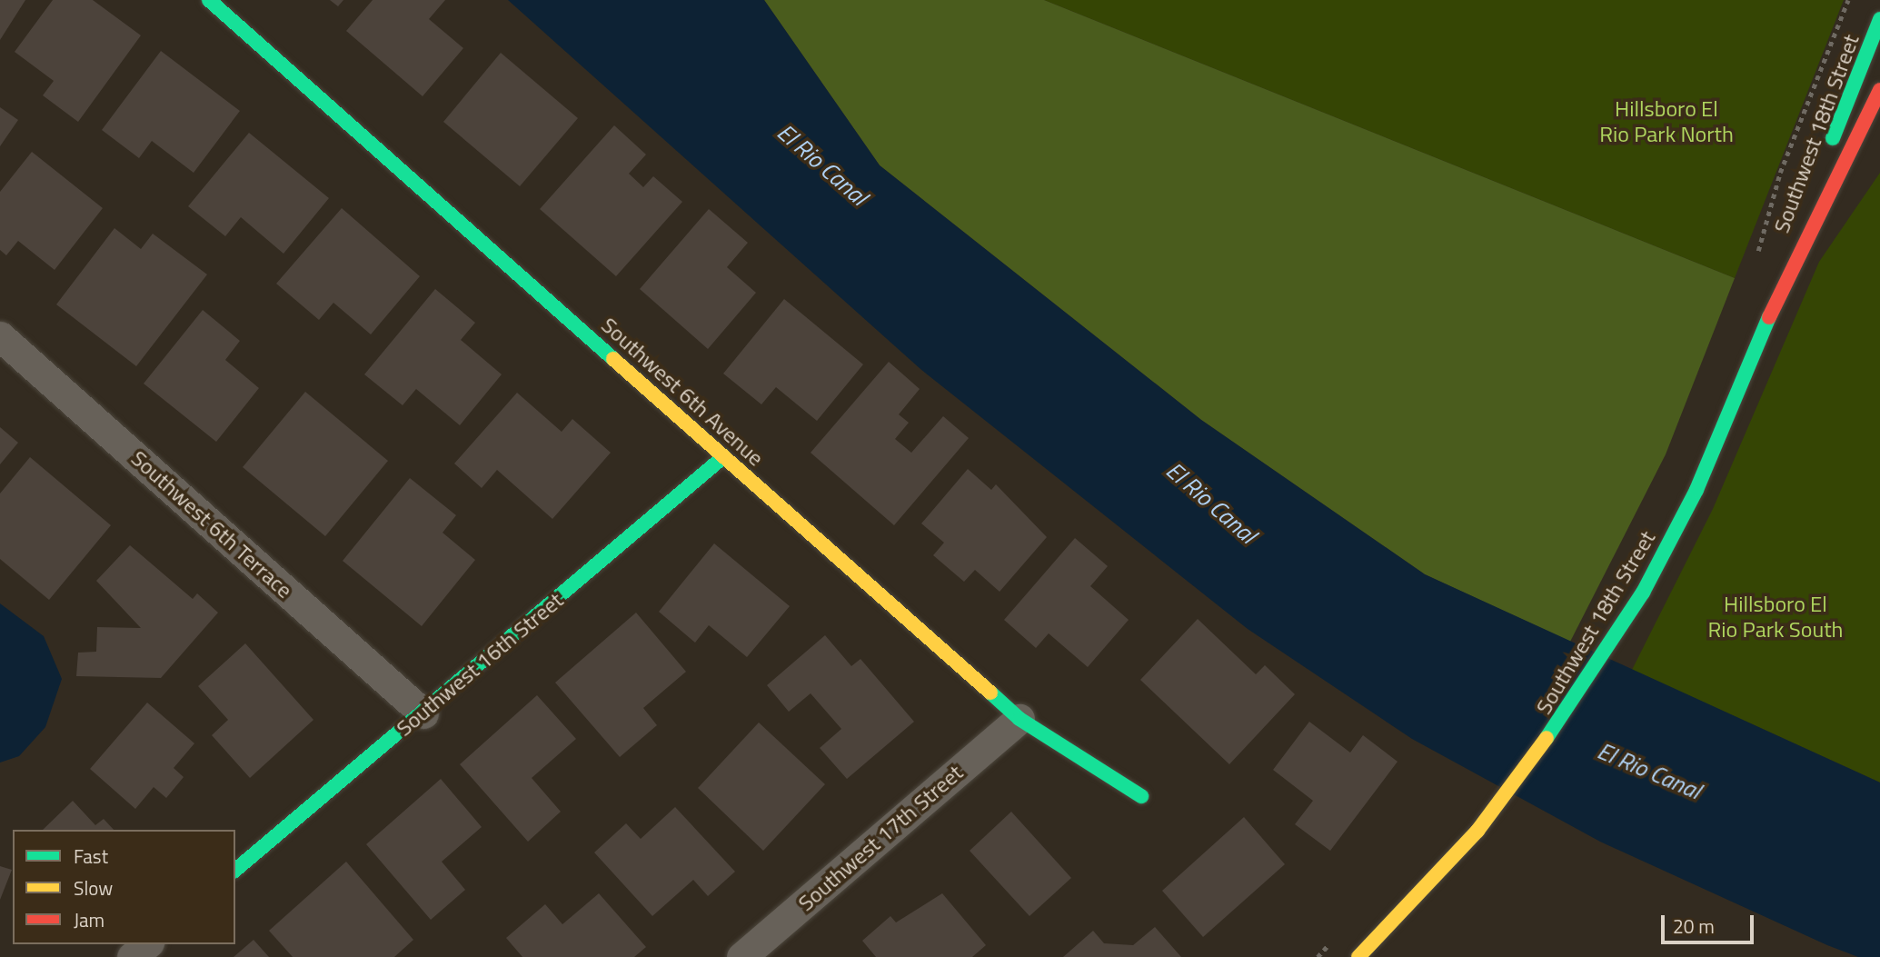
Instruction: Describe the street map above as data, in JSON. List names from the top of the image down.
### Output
{
  "streets": {
    "street": [
      "Southwest 18th Street",
      "Southwest 6th Avenue",
      "Southwest 6th Terrace",
      "Southwest 16th Street",
      "Southwest 17th Street"
    ]
  },
  "crossings": [
    ["Southwest 6th Avenue", "Southwest 16th Street"],
    ["Southwest 6th Avenue", "Southwest 17th Street"],
    ["Southwest 6th Terrace", "Southwest 16th Street"]
  ],
  "water": ["El Rio Canal"],
  "parks": ["Hillsboro El Rio Park North", "Hillsboro El Rio Park South"],
  "legend": ["Fast", "Slow", "Jam"],
  "scale_bar": "20 m"
}
